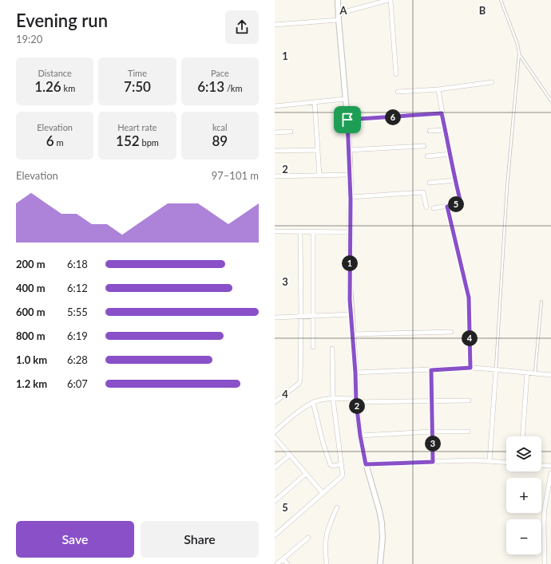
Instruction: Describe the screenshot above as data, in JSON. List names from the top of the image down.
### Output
{
  "page": {
    "heading": ["Evening run", "19:20"],
    "stats": [
      ["Distance", "1.26 km"],
      ["Time", "7:50"],
      ["Pace", "6:13 /km"],
      ["Elevation", "6 m"],
      ["Heart rate", "152 bpm"],
      ["kcal", "89"]
    ],
    "pins": [
      "6",
      "5",
      "1",
      "4",
      "2",
      "3"
    ],
    "chart": ["Elevation", "97–101 m"],
    "list": [
      {
        "name": "200 m",
        "note": "6:18"
      },
      {
        "name": "400 m",
        "note": "6:12"
      },
      {
        "name": "600 m",
        "note": "5:55"
      },
      {
        "name": "800 m",
        "note": "6:19"
      },
      {
        "name": "1.0 km",
        "note": "6:28"
      },
      {
        "name": "1.2 km",
        "note": "6:07"
      }
    ],
    "map_buttons": ["+", "−"],
    "buttons": ["Save", "Share"]
  },
  "grid": {
    "columns": ["A", "B"],
    "rows": [
      "1",
      "2",
      "3",
      "4",
      "5"
    ]
  }
}
